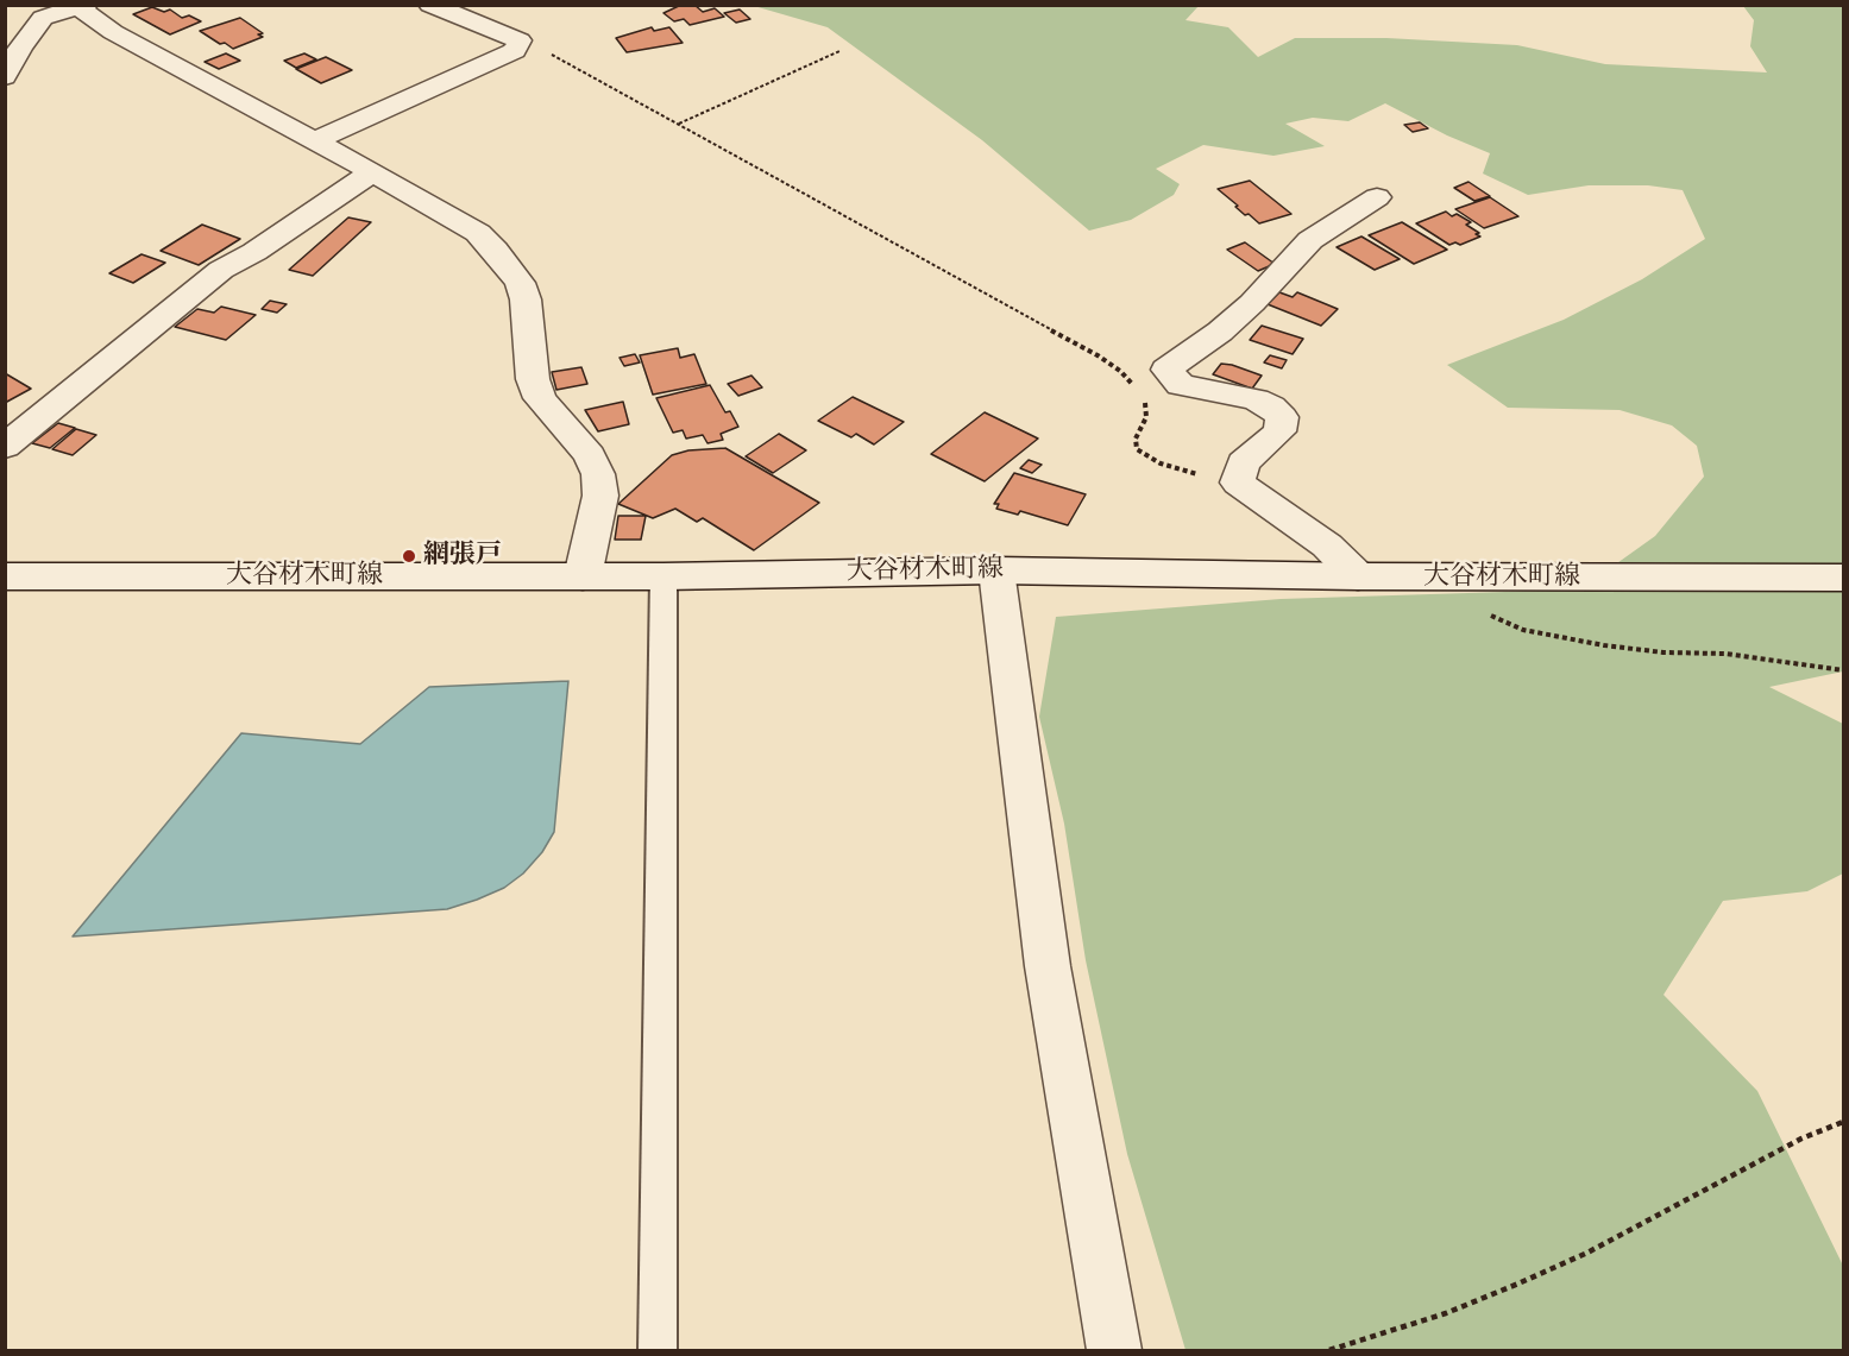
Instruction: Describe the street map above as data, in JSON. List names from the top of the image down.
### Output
{
  "streets": {
    "street": ["大谷材木町線"]
  },
  "places": ["網張戸"]
}
